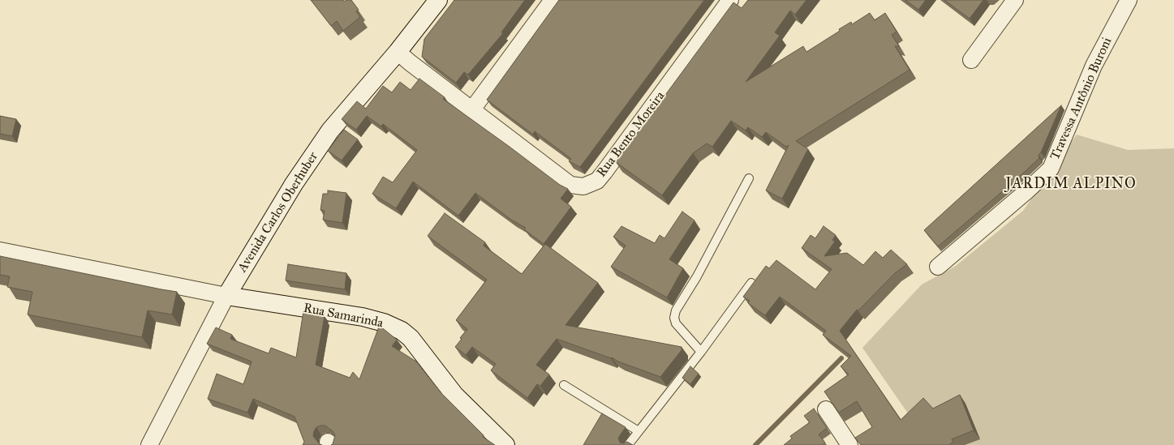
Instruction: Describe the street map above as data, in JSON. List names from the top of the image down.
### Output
{
  "streets": {
    "main road": ["Avenida Carlos Oberhuber", "Rua Samarinda"],
    "street": ["Travessa Antônio Buroni", "Rua Bento Moreira"]
  },
  "crossings": [
    ["Rua Bento Moreira", "Avenida Carlos Oberhuber"],
    ["Avenida Carlos Oberhuber", "Rua Samarinda"]
  ],
  "districts": ["JARDIM ALPINO"]
}
